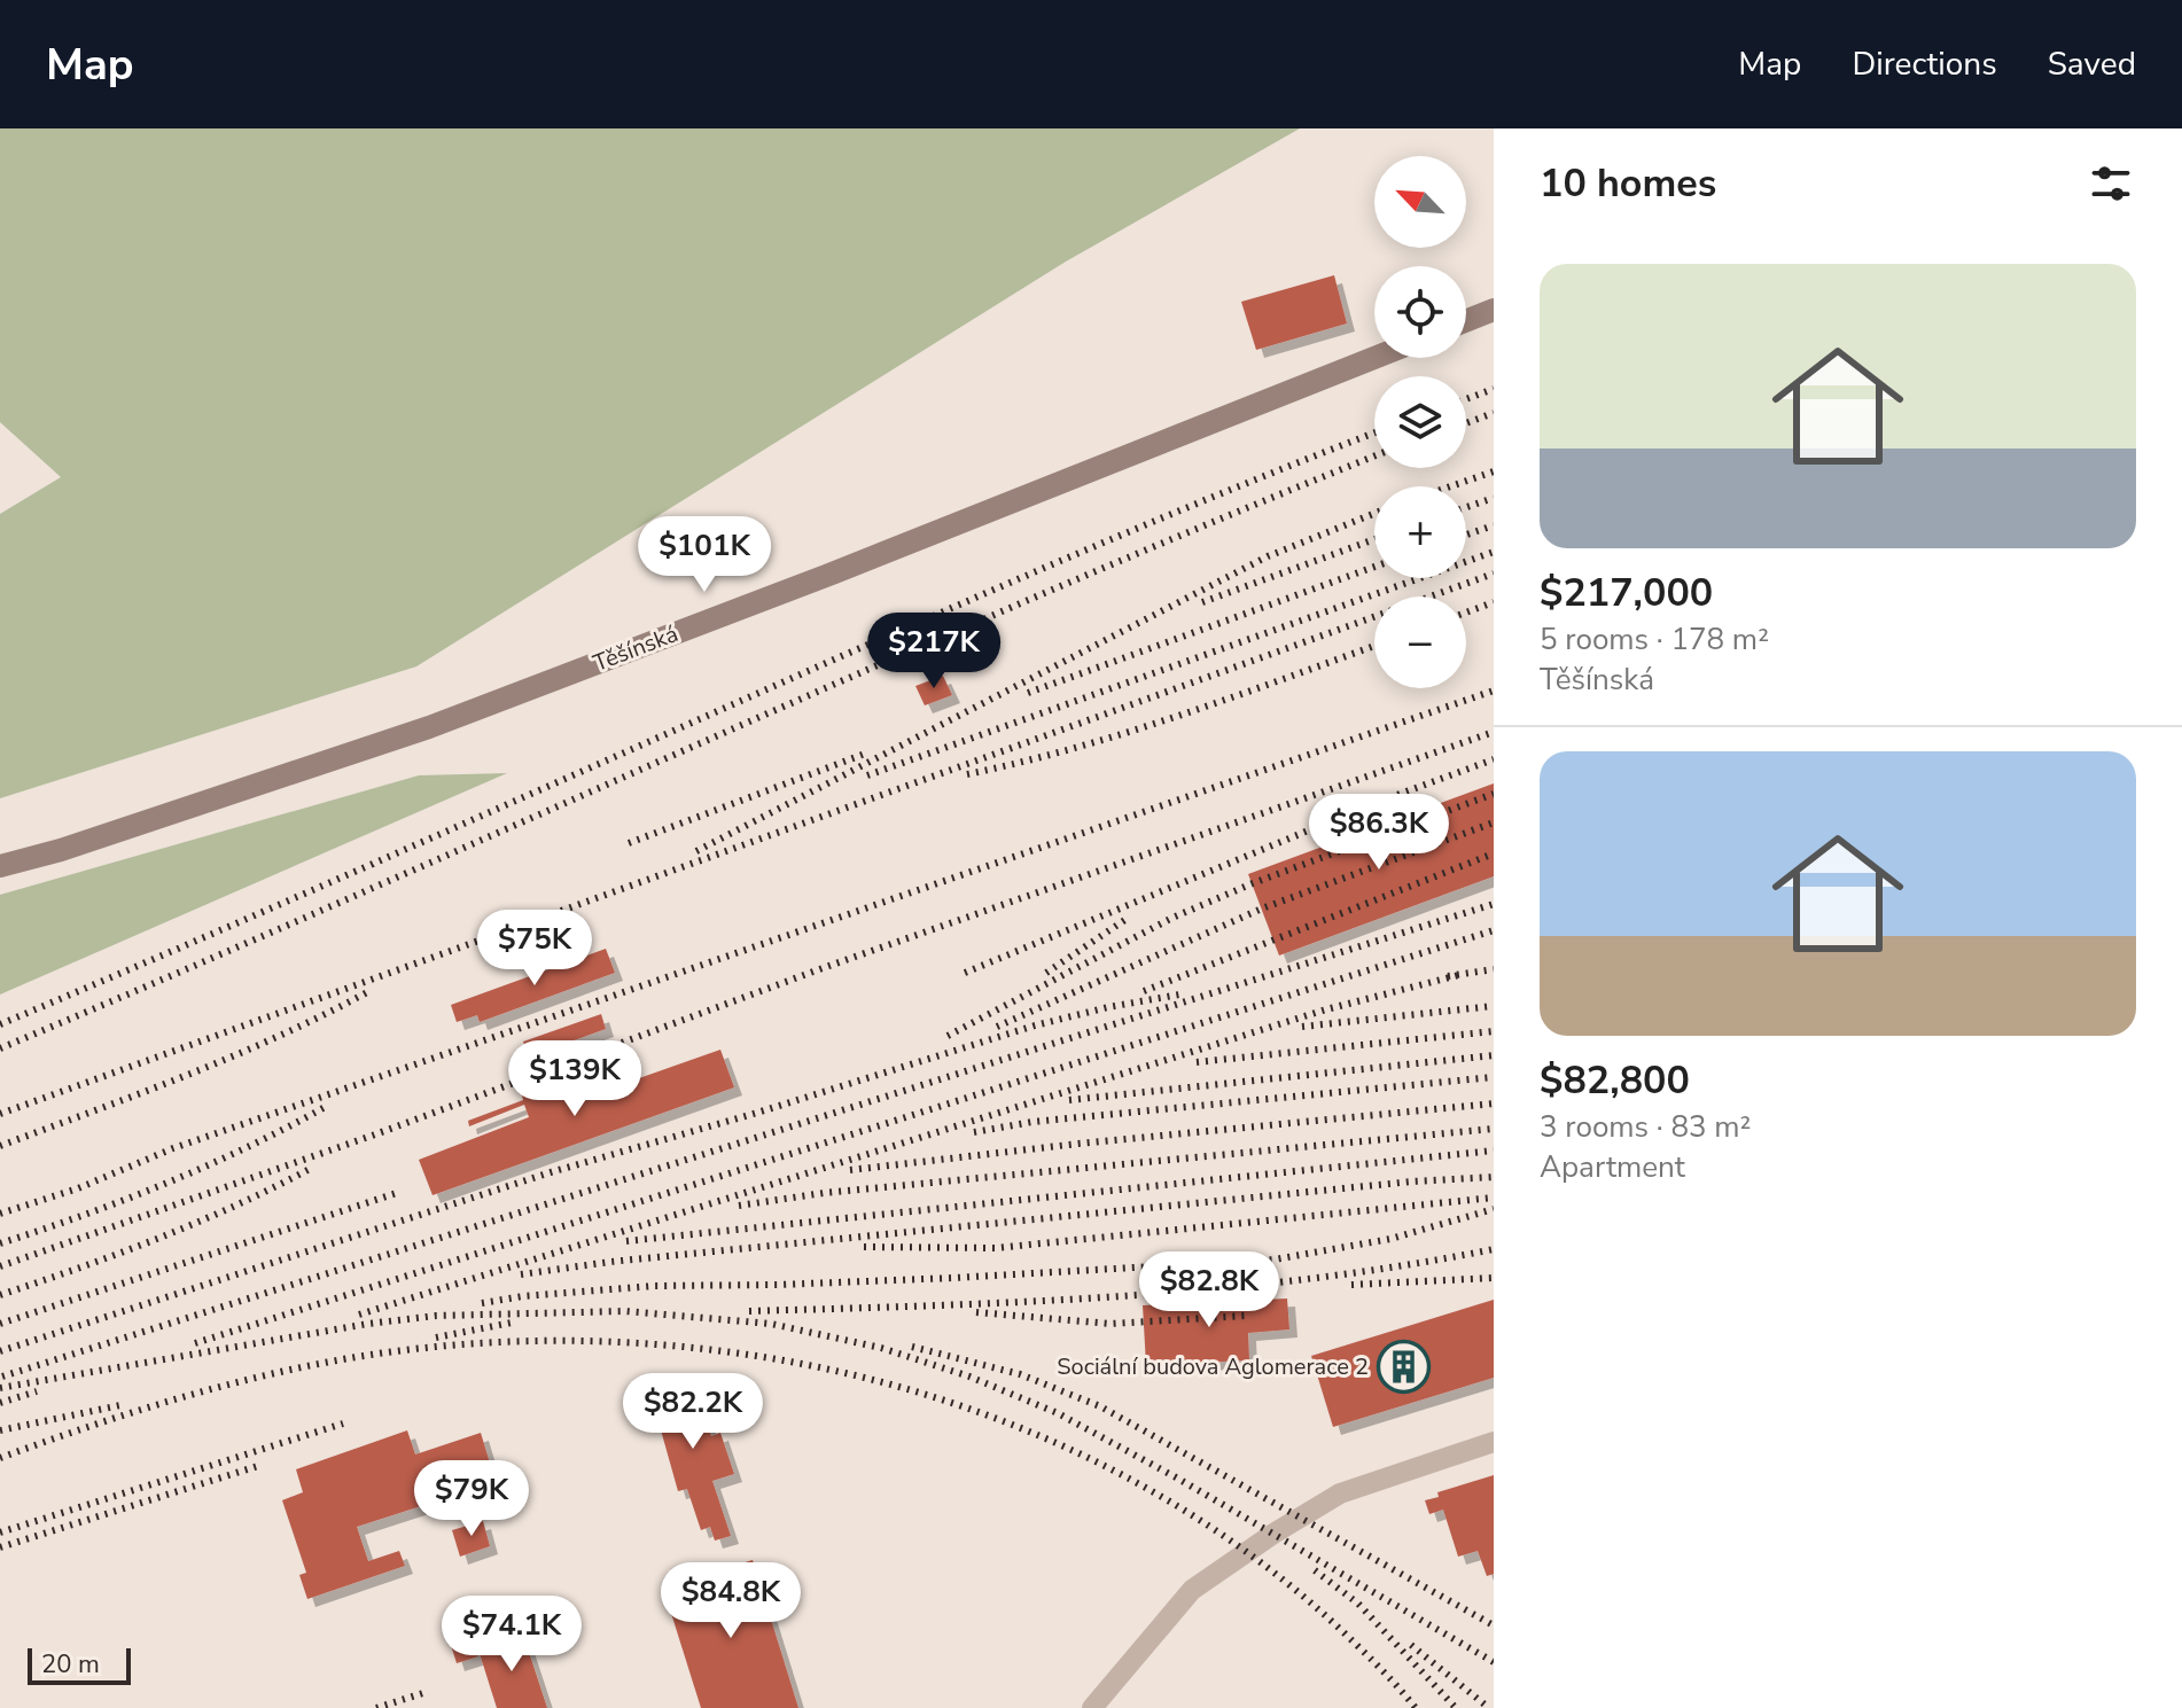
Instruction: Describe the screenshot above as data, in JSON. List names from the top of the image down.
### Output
{
  "streets": {
    "main road": ["Těšínská"]
  },
  "places": {
    "building": ["Sociální budova Aglomerace 2"]
  },
  "scale_bar": "20 m",
  "north": "top left",
  "page": {
    "header": "Map",
    "nav": ["Map", "Directions", "Saved"],
    "heading": "10 homes",
    "map_buttons": ["+", "−"],
    "list": [
      {
        "name": "$217,000",
        "note": "5 rooms · 178 m² · Těšínská"
      },
      {
        "name": "$82,800",
        "note": "3 rooms · 83 m² · Apartment"
      }
    ],
    "price": [
      "$101K",
      "$217K",
      "$86.3K",
      "$75K",
      "$139K",
      "$82.8K",
      "$82.2K",
      "$79K",
      "$84.8K",
      "$74.1K"
    ],
    "scale": "20 m"
  }
}
